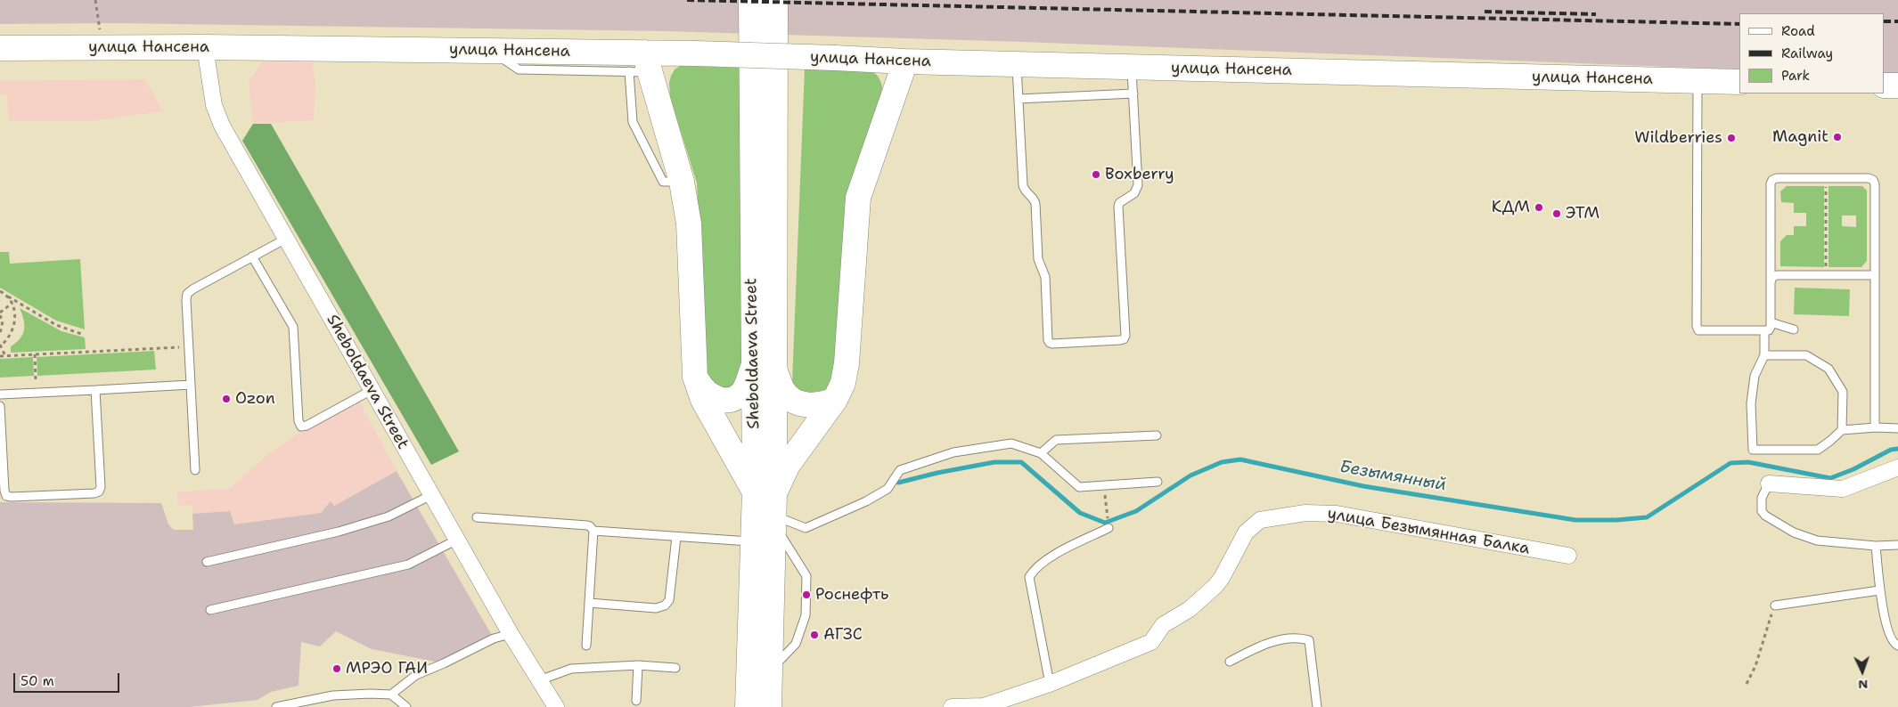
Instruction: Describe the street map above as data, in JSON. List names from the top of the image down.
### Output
{
  "streets": {
    "main road": ["улица Нансена", "Sheboldaeva Street"],
    "street": ["улица Безымянная Балка"]
  },
  "crossings": [
    ["улица Нансена", "Sheboldaeva Street"]
  ],
  "water": ["Безымянный"],
  "places": [
    "Magnit",
    "Wildberries",
    "Boxberry",
    "КДМ",
    "ЭТМ",
    "Ozon",
    "Роснефть",
    "АГЗС",
    "МРЭО ГАИ"
  ],
  "legend": ["Road", "Railway", "Park"],
  "scale_bar": "50 m",
  "north": "bottom"
}
